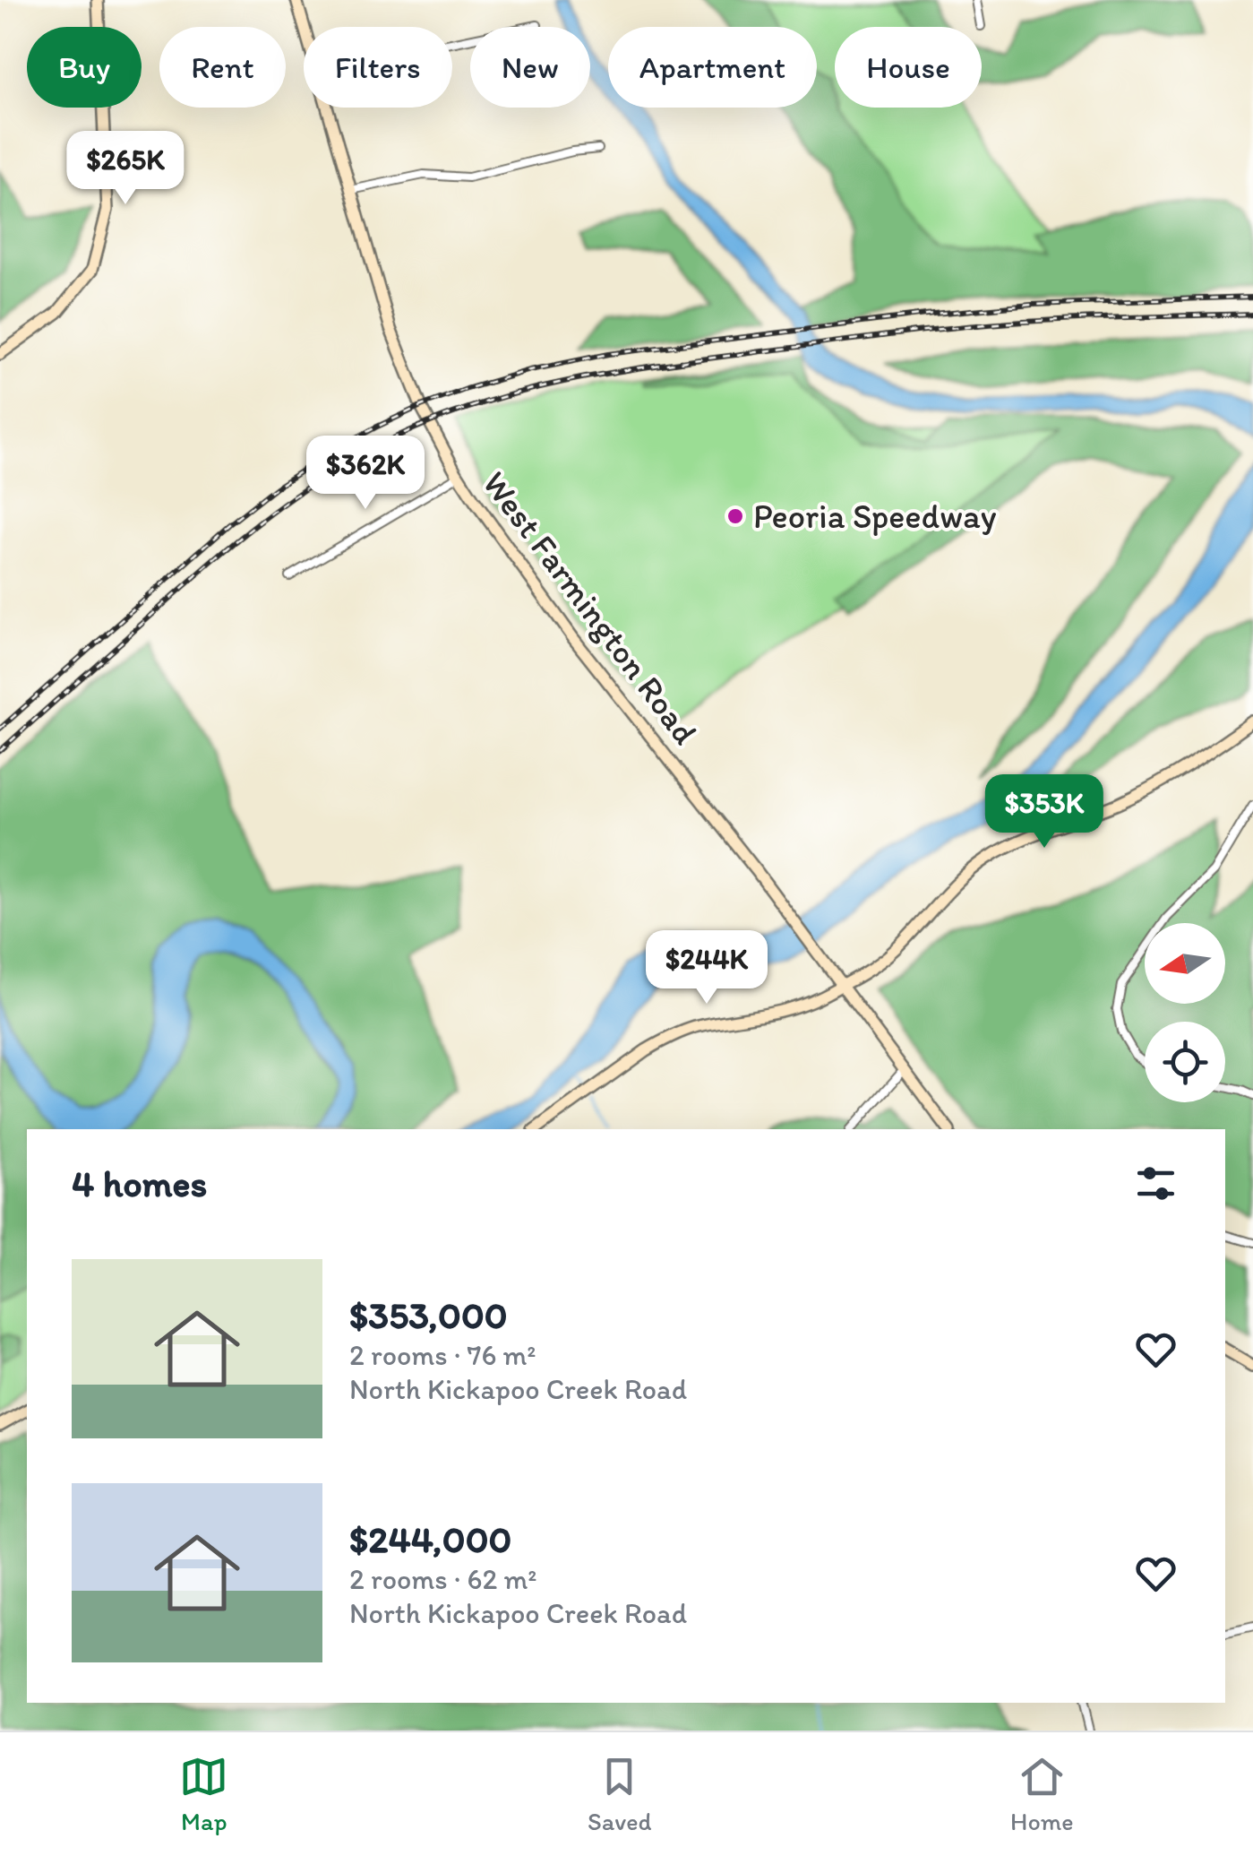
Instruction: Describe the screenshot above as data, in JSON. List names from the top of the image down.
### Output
{
  "streets": {
    "main road": ["West Farmington Road"]
  },
  "places": ["Peoria Speedway"],
  "north": "left",
  "page": {
    "chip": [
      "Buy",
      "Rent",
      "Filters",
      "New",
      "Apartment",
      "House"
    ],
    "price": [
      "$265K",
      "$362K",
      "$353K",
      "$244K"
    ],
    "heading": "4 homes",
    "list": [
      {
        "name": "$353,000",
        "note": "2 rooms · 76 m² · North Kickapoo Creek Road"
      },
      {
        "name": "$244,000",
        "note": "2 rooms · 62 m² · North Kickapoo Creek Road"
      }
    ],
    "tabs": ["Map", "Saved", "Home"]
  }
}
